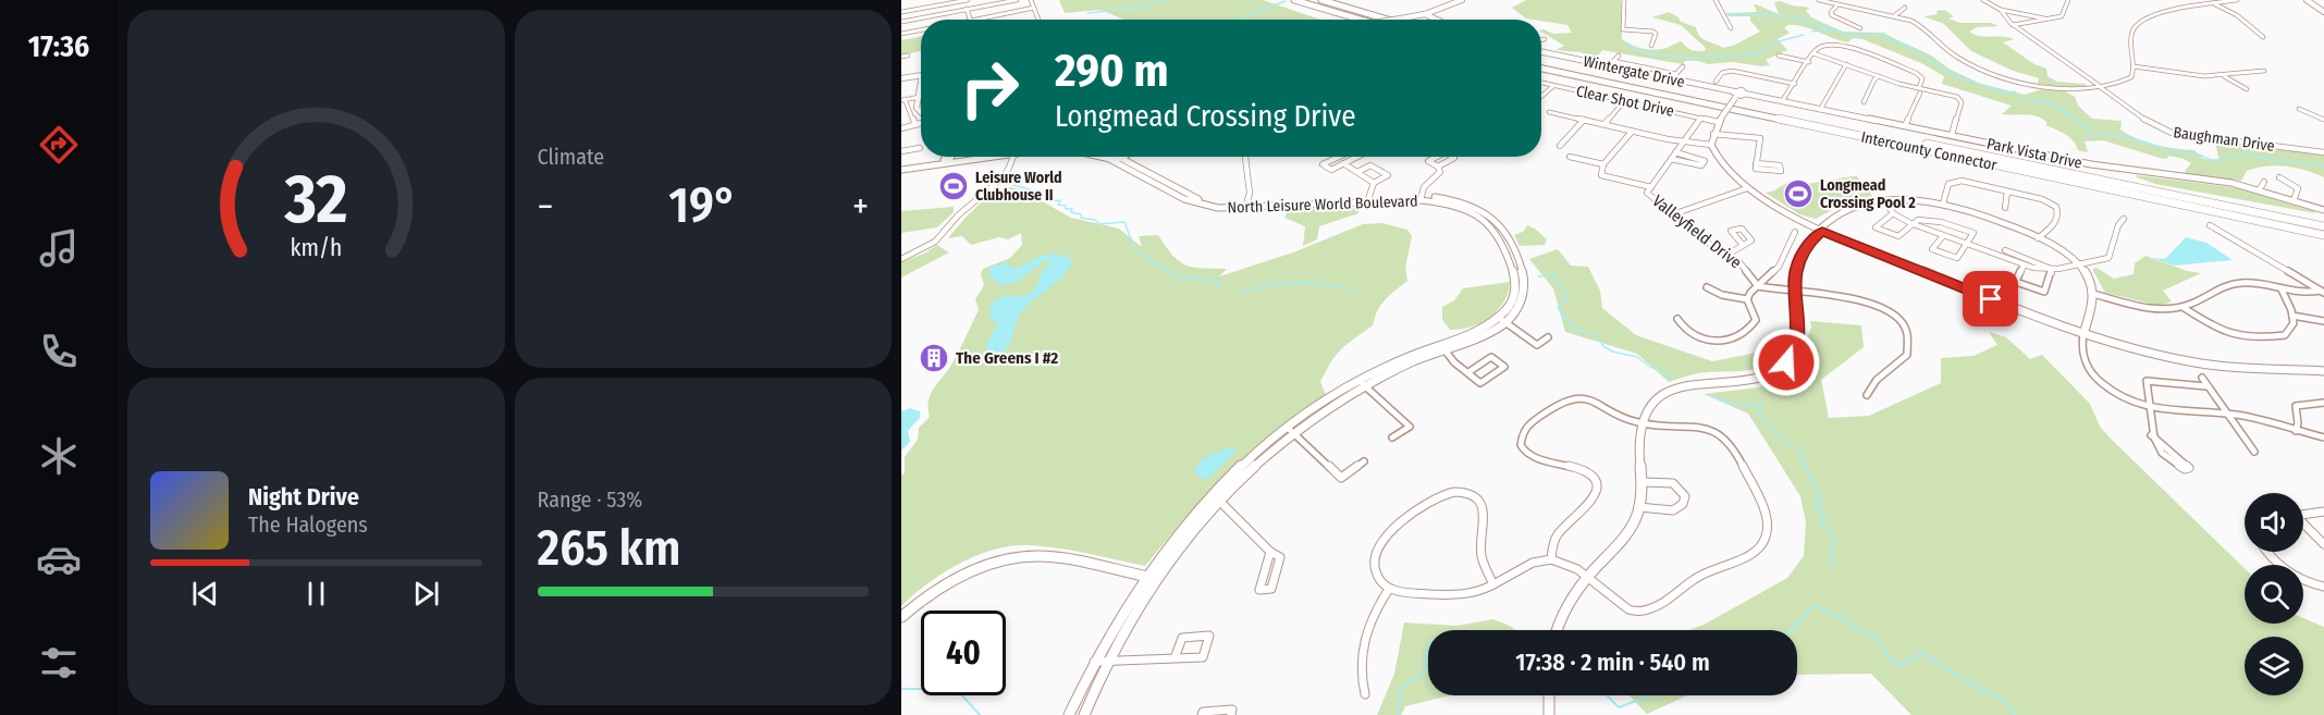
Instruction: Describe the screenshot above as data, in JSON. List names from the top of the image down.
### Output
{
  "streets": {
    "highway": ["Intercounty Connector"],
    "street": [
      "Wintergate Drive",
      "Clear Shot Drive",
      "Baughman Drive",
      "Park Vista Drive",
      "North Leisure World Boulevard",
      "Valleyfield Drive"
    ]
  },
  "crossings": [
    ["Wintergate Drive", "Park Vista Drive"],
    ["Clear Shot Drive", "Valleyfield Drive"]
  ],
  "places": {
    "sports": ["Leisure World Clubhouse II", "Longmead Crossing Pool 2"],
    "building": ["The Greens I #2"]
  },
  "page": {
    "tabs": "17:36",
    "tile": [
      "Climate",
      ["Range · 53%", "265 km"]
    ],
    "turn": ["290 m", "Longmead Crossing Drive"],
    "heat": ["−", "19°", "+"],
    "song": ["Night Drive", "The Halogens"],
    "limit": "40",
    "trip": "17:38 · 2 min · 540 m",
    "gauge": ["32", "km/h"]
  }
}
